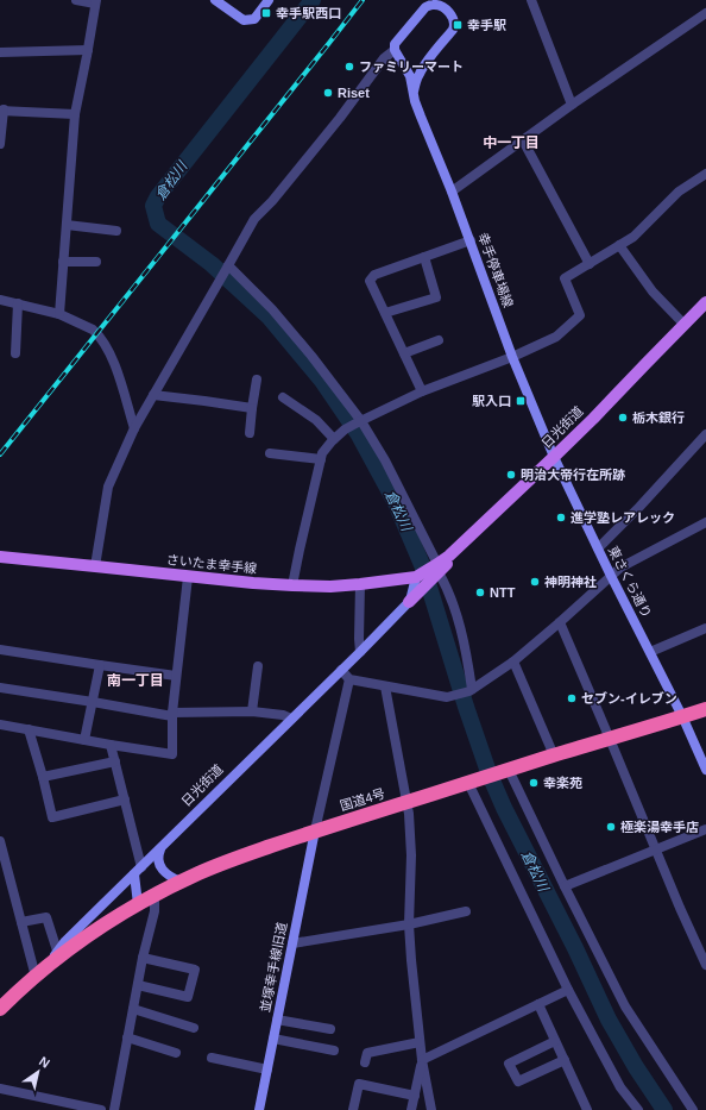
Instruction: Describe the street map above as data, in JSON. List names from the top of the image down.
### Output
{
  "streets": {
    "highway": ["日光街道", "国道4号"],
    "main road": ["さいたま幸手線"],
    "street": ["幸手停車場線", "東さくら通り", "並塚幸手線旧道"]
  },
  "crossings": [
    ["幸手停車場線", "日光街道"],
    ["幸手停車場線", "東さくら通り"],
    ["日光街道", "さいたま幸手線"],
    ["日光街道", "東さくら通り"],
    ["日光街道", "国道4号"],
    ["東さくら通り", "国道4号"],
    ["国道4号", "並塚幸手線旧道"]
  ],
  "districts": ["中一丁目", "南一丁目"],
  "water": ["倉松川"],
  "places": {
    "transit": ["幸手駅西口", "幸手駅", "駅入口"],
    "other": [
      "ファミリーマート",
      "Riset",
      "栃木銀行",
      "明治大帝行在所跡",
      "進学塾レアレック",
      "神明神社",
      "NTT",
      "セブン-イレブン",
      "幸楽苑",
      "極楽湯幸手店"
    ]
  },
  "north": "top right"
}
